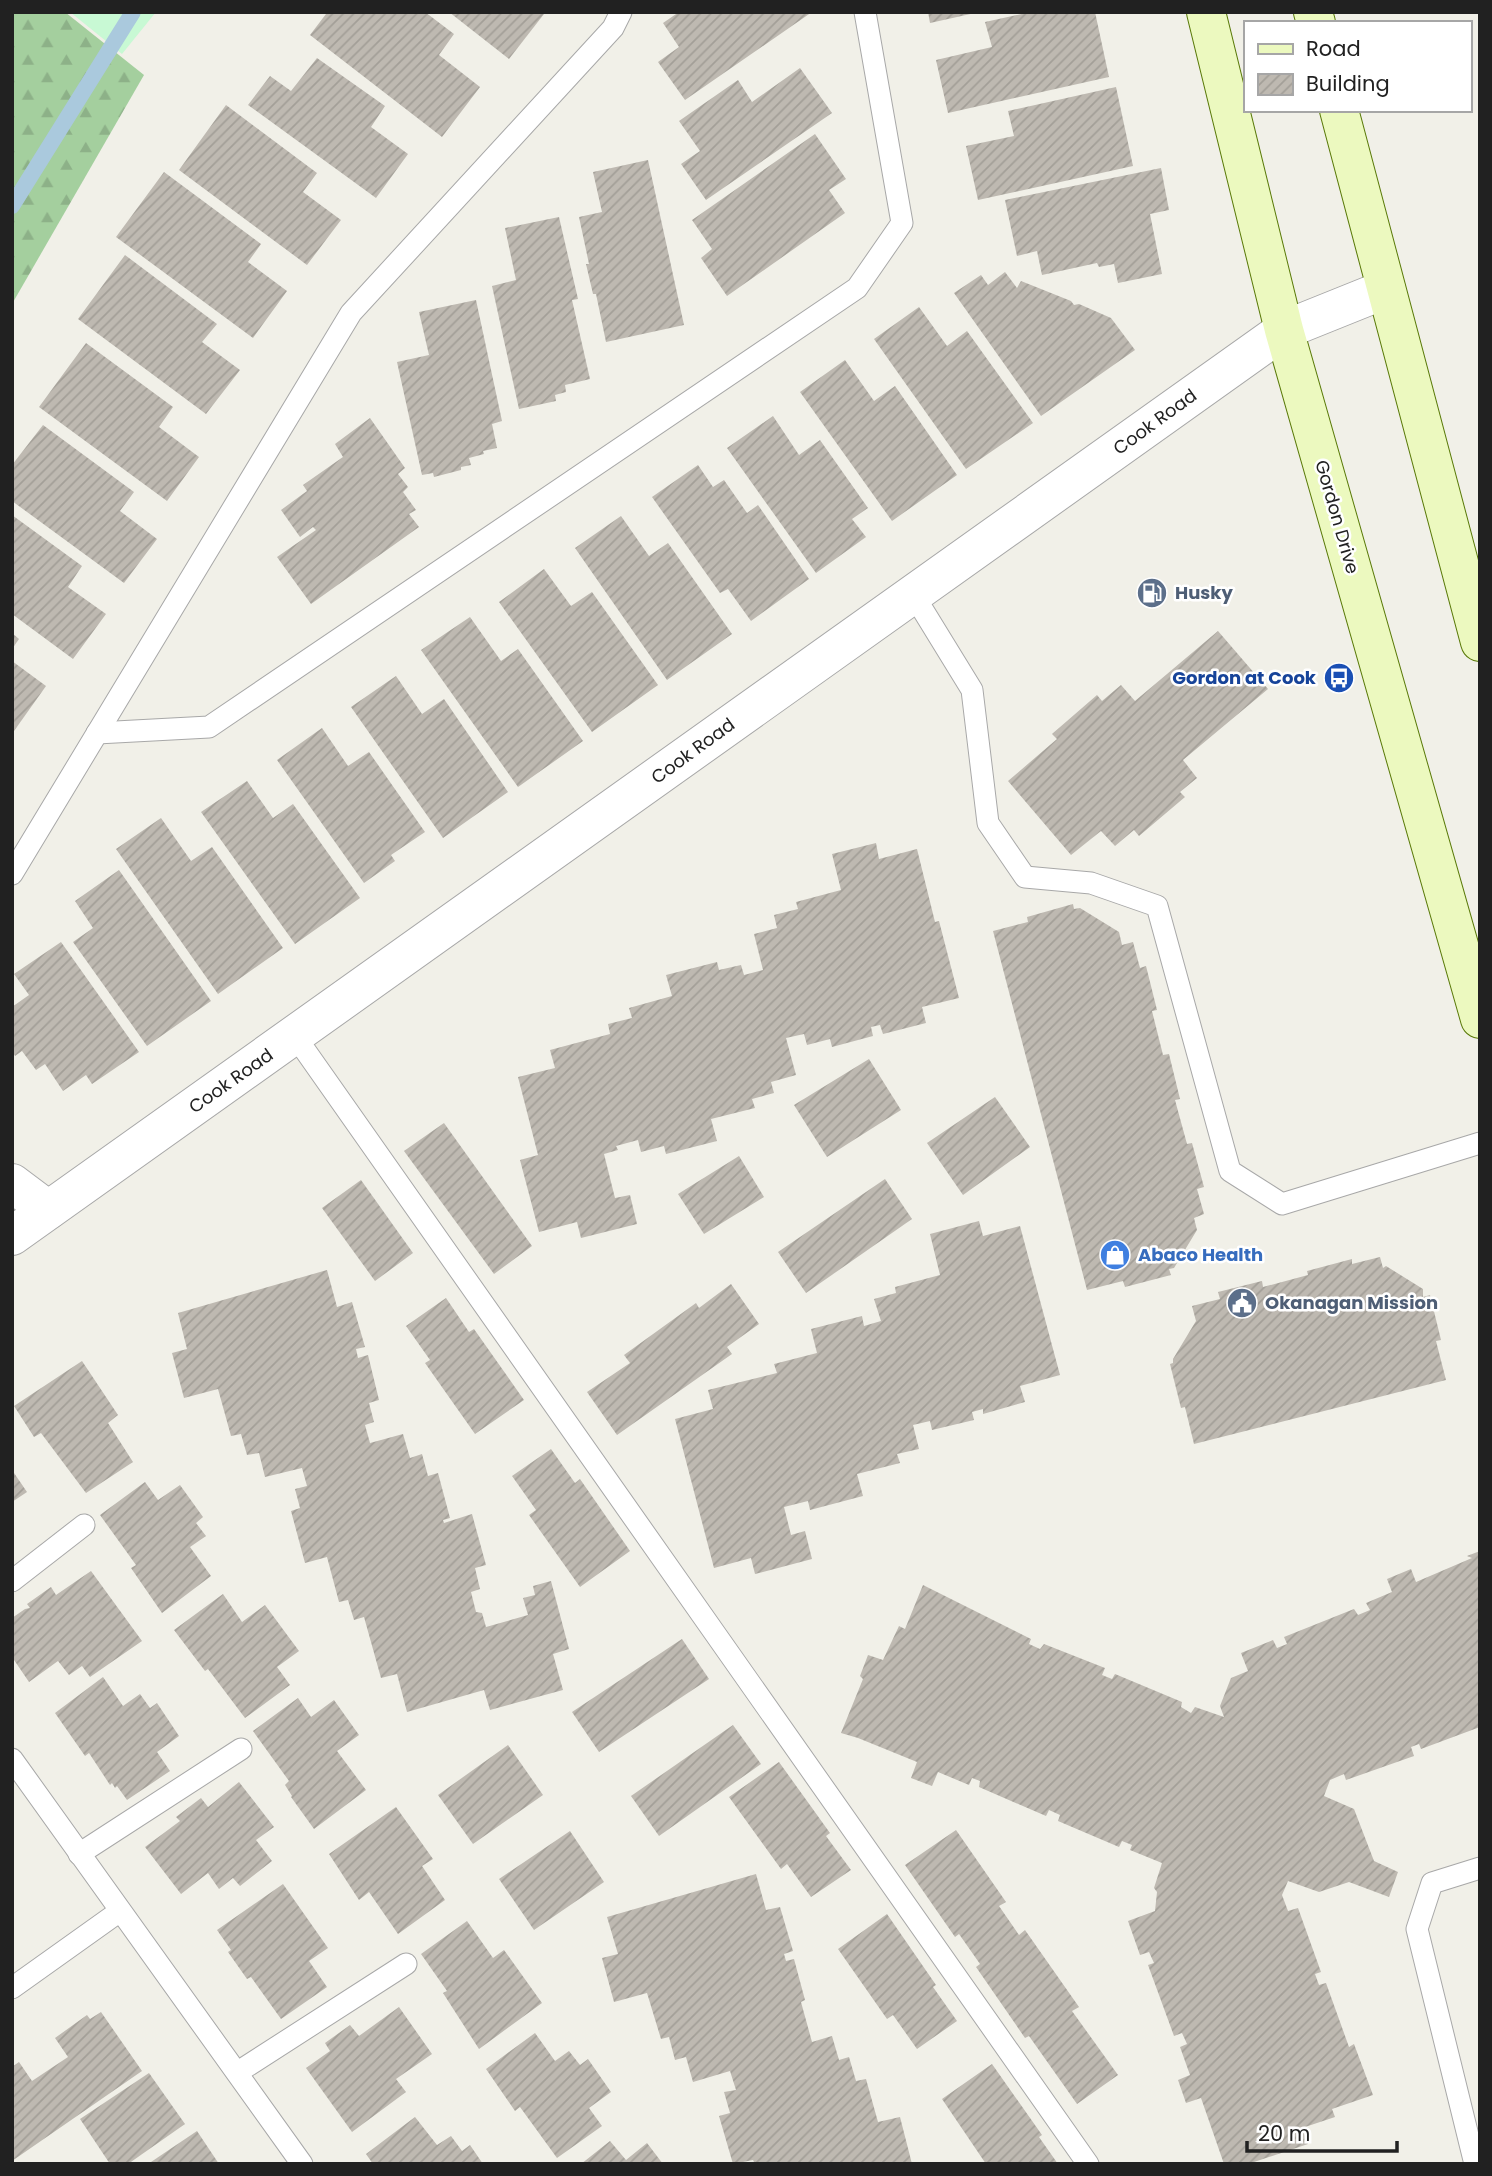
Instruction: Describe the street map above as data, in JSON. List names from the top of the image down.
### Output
{
  "streets": {
    "main road": ["Gordon Drive"],
    "street": ["Cook Road"]
  },
  "crossings": [
    ["Cook Road", "Gordon Drive"]
  ],
  "places": {
    "fuel station": ["Husky"],
    "bus stop": ["Gordon at Cook"],
    "shop": ["Abaco Health"],
    "public building": ["Okanagan Mission"]
  },
  "legend": ["Road", "Building"],
  "scale_bar": "20 m"
}
